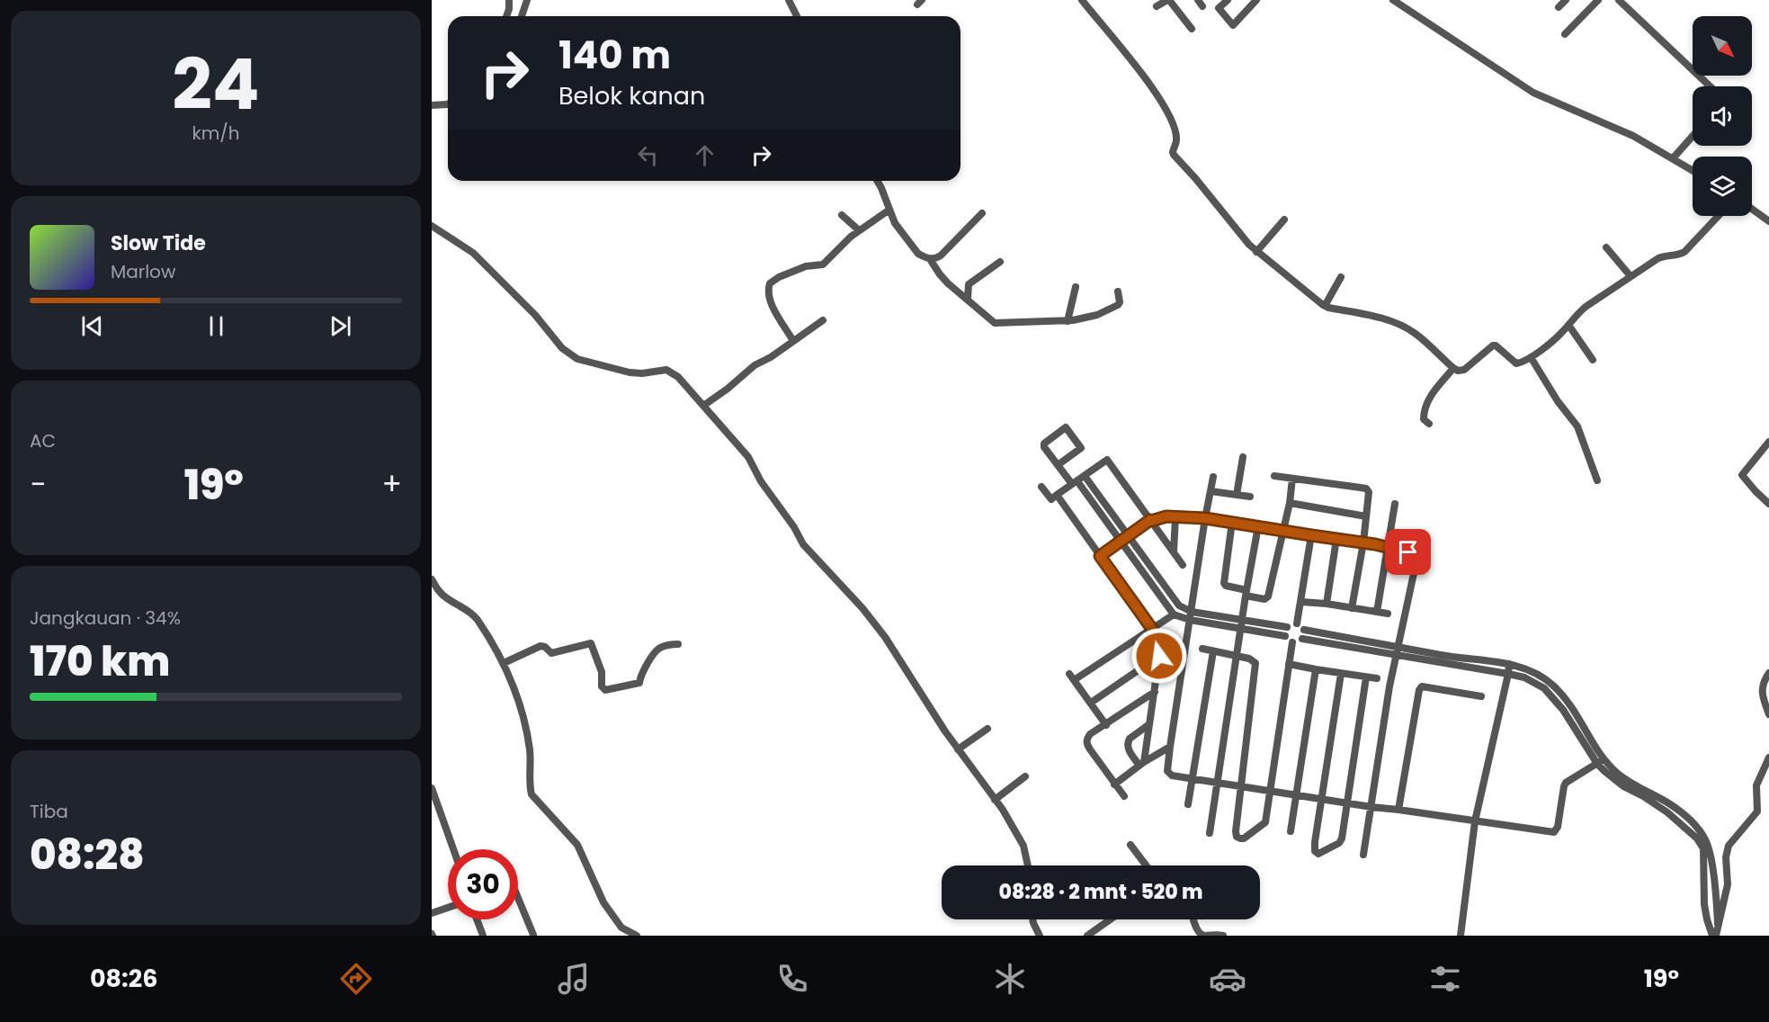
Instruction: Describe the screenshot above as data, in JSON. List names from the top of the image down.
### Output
{
  "north": "bottom right",
  "page": {
    "tile": [
      ["24", "km/h"],
      "AC",
      ["Jangkauan · 34%", "170 km"],
      ["Tiba", "08:28"]
    ],
    "turn": ["140 m", "Belok kanan"],
    "song": ["Slow Tide", "Marlow"],
    "heat": ["−", "19°", "+"],
    "limit": "30",
    "trip": "08:28 · 2 mnt · 520 m",
    "tabs": ["08:26", "19°"]
  }
}
